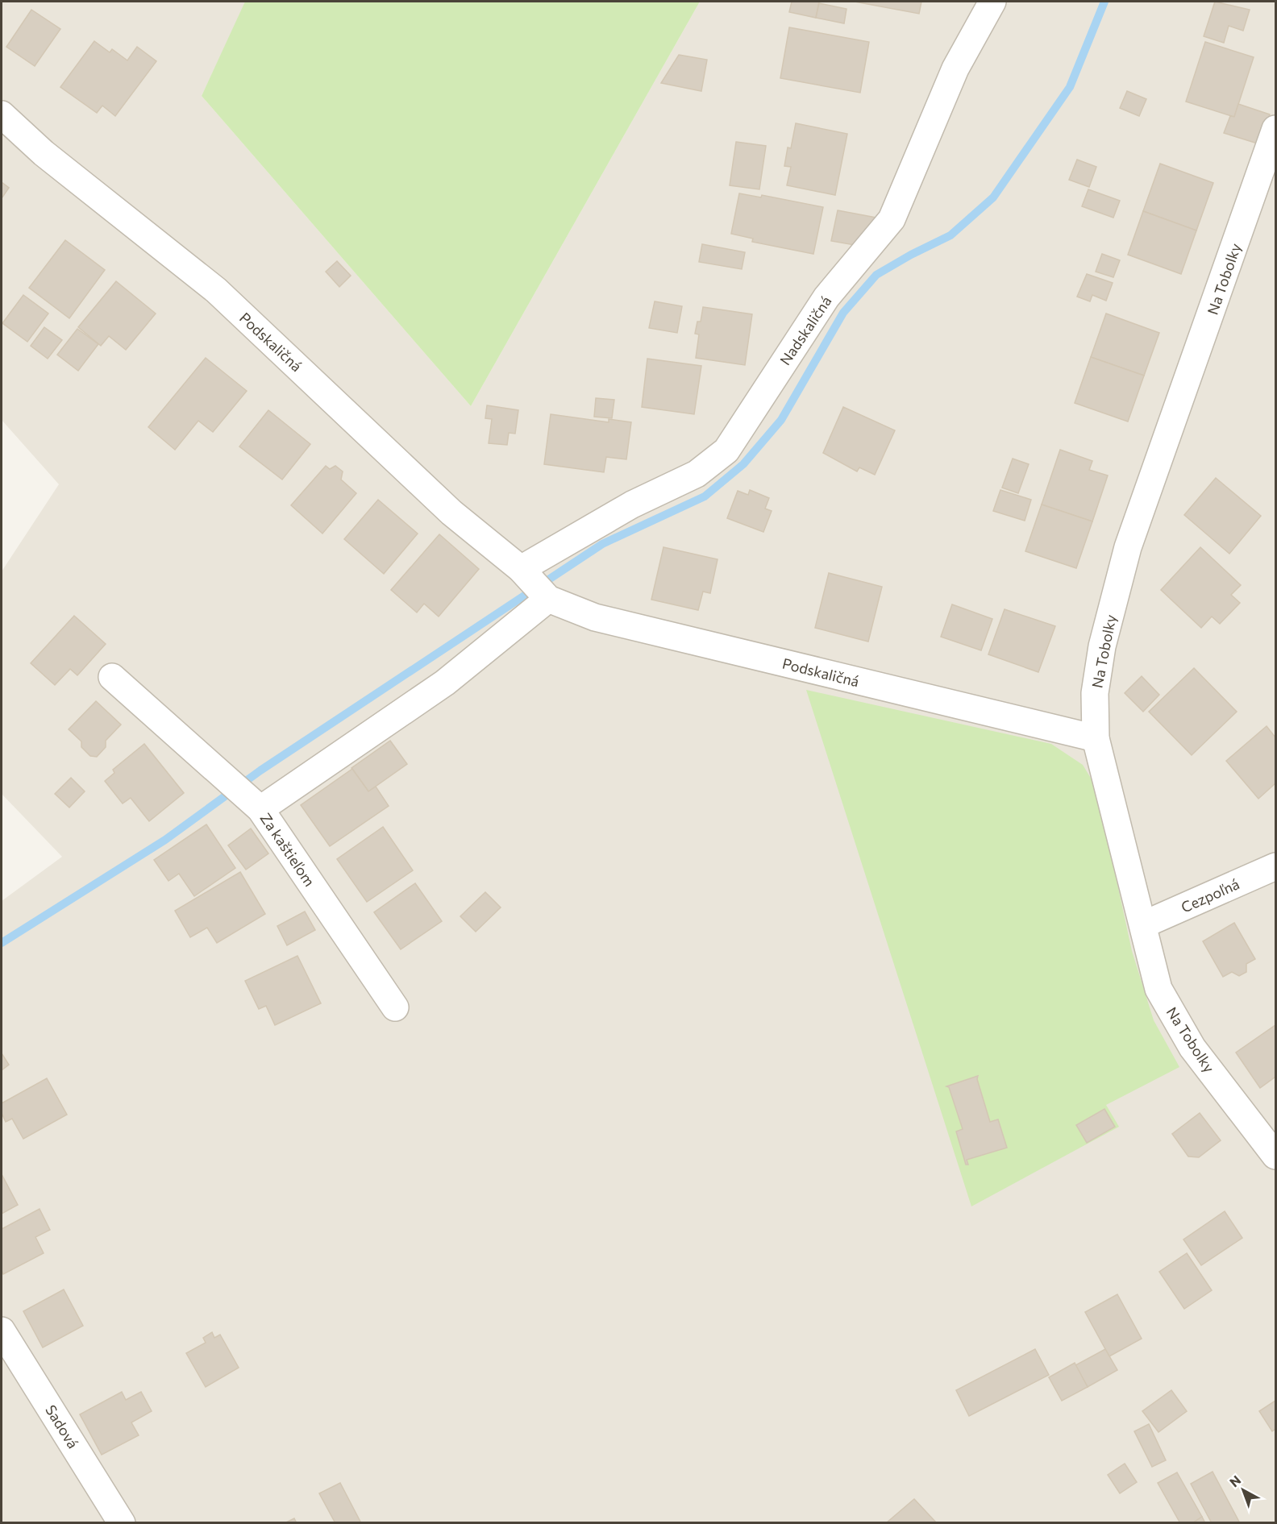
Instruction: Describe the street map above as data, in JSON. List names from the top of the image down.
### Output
{
  "streets": {
    "street": [
      "Na Tobolky",
      "Nadskaličná",
      "Podskaličná",
      "Za kaštieľom",
      "Cezpoľná",
      "Sadová"
    ]
  },
  "crossings": [
    ["Na Tobolky", "Podskaličná"],
    ["Na Tobolky", "Cezpoľná"],
    ["Nadskaličná", "Podskaličná"],
    ["Nadskaličná", "Za kaštieľom"]
  ],
  "north": "top left"
}
